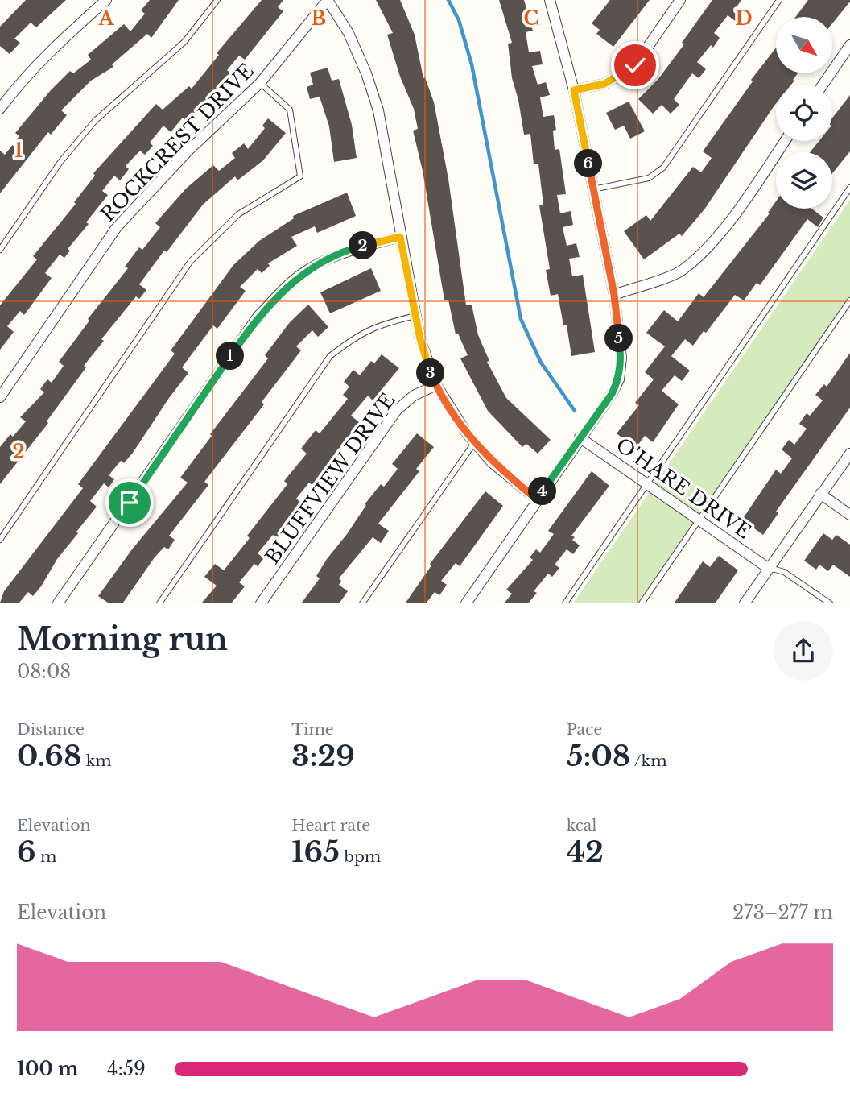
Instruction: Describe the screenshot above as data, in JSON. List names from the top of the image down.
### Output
{
  "streets": {
    "street": ["ROCKCREST DRIVE", "BLUFFVIEW DRIVE", "O'HARE DRIVE"]
  },
  "north": "bottom right",
  "page": {
    "pins": [
      "6",
      "2",
      "5",
      "1",
      "3",
      "4"
    ],
    "heading": ["Morning run", "08:08"],
    "stats": [
      ["Distance", "0.68 km"],
      ["Time", "3:29"],
      ["Pace", "5:08 /km"],
      ["Elevation", "6 m"],
      ["Heart rate", "165 bpm"],
      ["kcal", "42"]
    ],
    "chart": ["Elevation", "273–277 m"],
    "list": [
      {
        "name": "100 m",
        "note": "4:59"
      }
    ]
  },
  "grid": {
    "columns": [
      "A",
      "B",
      "C",
      "D"
    ],
    "rows": ["1", "2"]
  }
}
